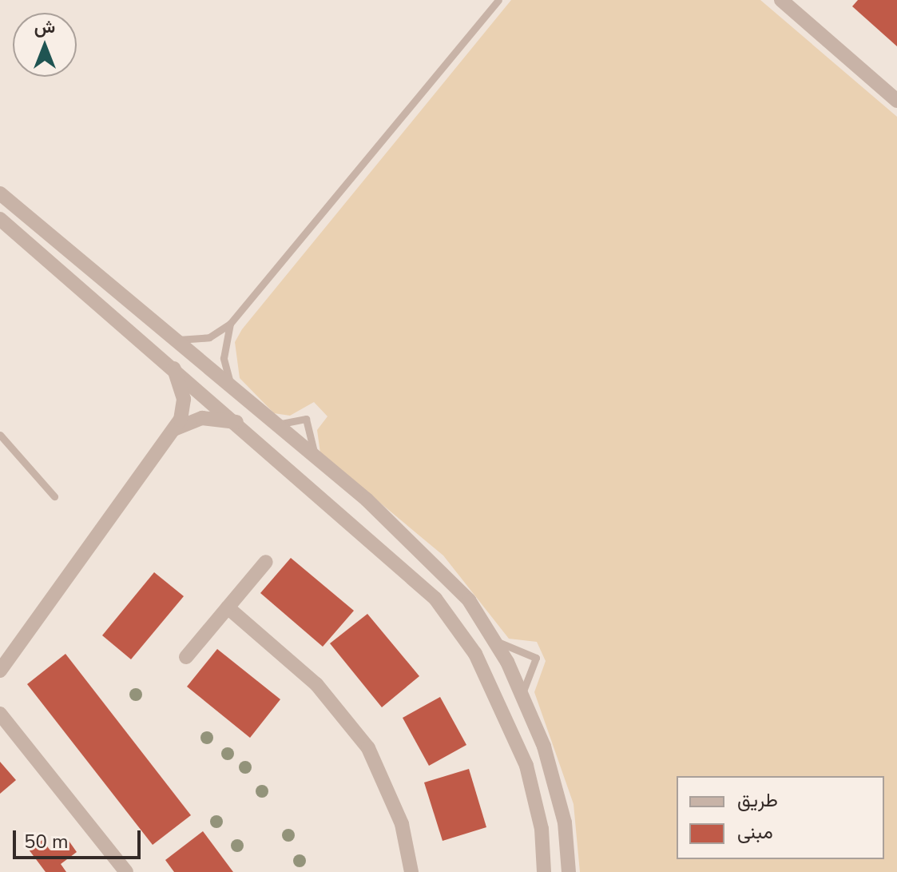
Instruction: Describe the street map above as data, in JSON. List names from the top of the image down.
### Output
{
  "legend": ["طريق", "مبنى"],
  "scale_bar": "50 m",
  "north": "top"
}
